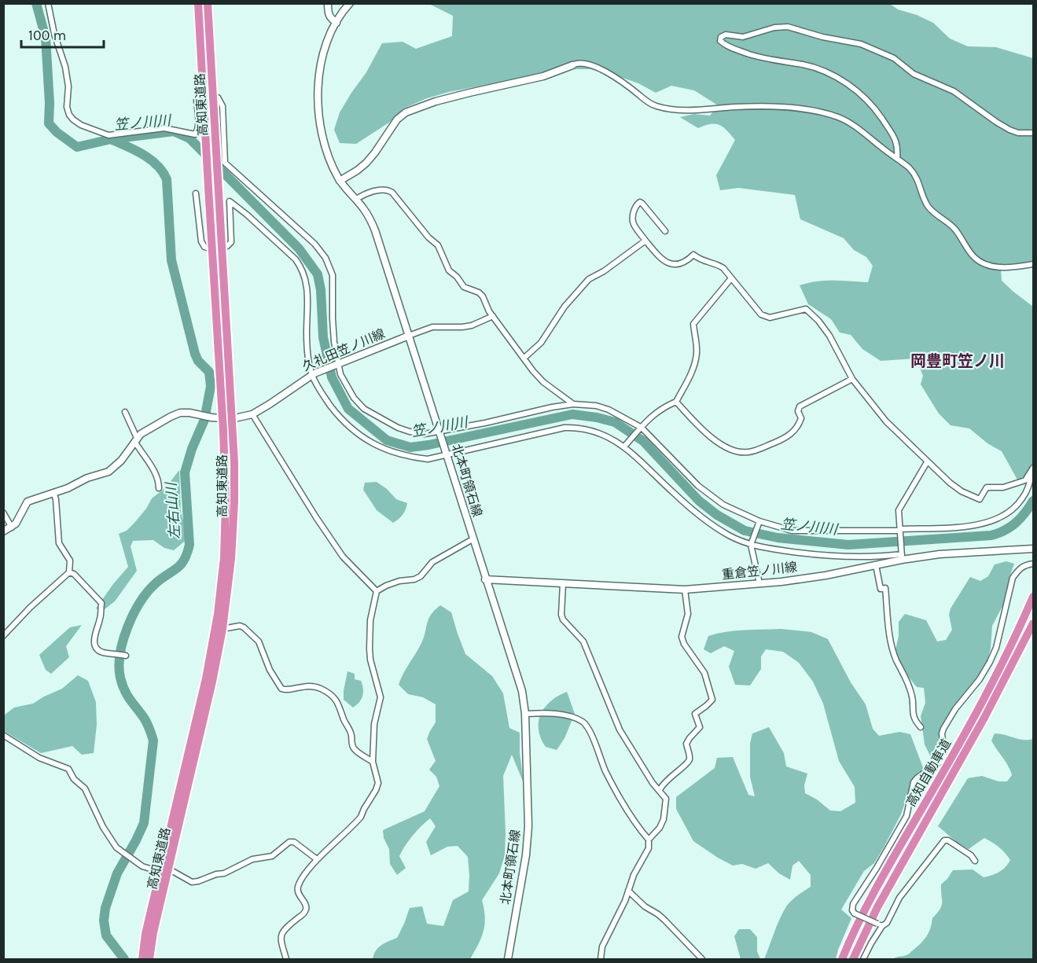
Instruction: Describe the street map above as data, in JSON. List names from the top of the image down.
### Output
{
  "streets": {
    "highway": ["高知東道路", "高知自動車道"],
    "main road": ["久礼田笠ノ川線", "北本町領石線", "重倉笠ノ川線"]
  },
  "crossings": [
    ["高知東道路", "久礼田笠ノ川線"],
    ["久礼田笠ノ川線", "北本町領石線"],
    ["北本町領石線", "重倉笠ノ川線"]
  ],
  "districts": ["岡豊町笠ノ川"],
  "water": ["笠ノ川川", "左右山川"],
  "scale_bar": "100 m"
}
